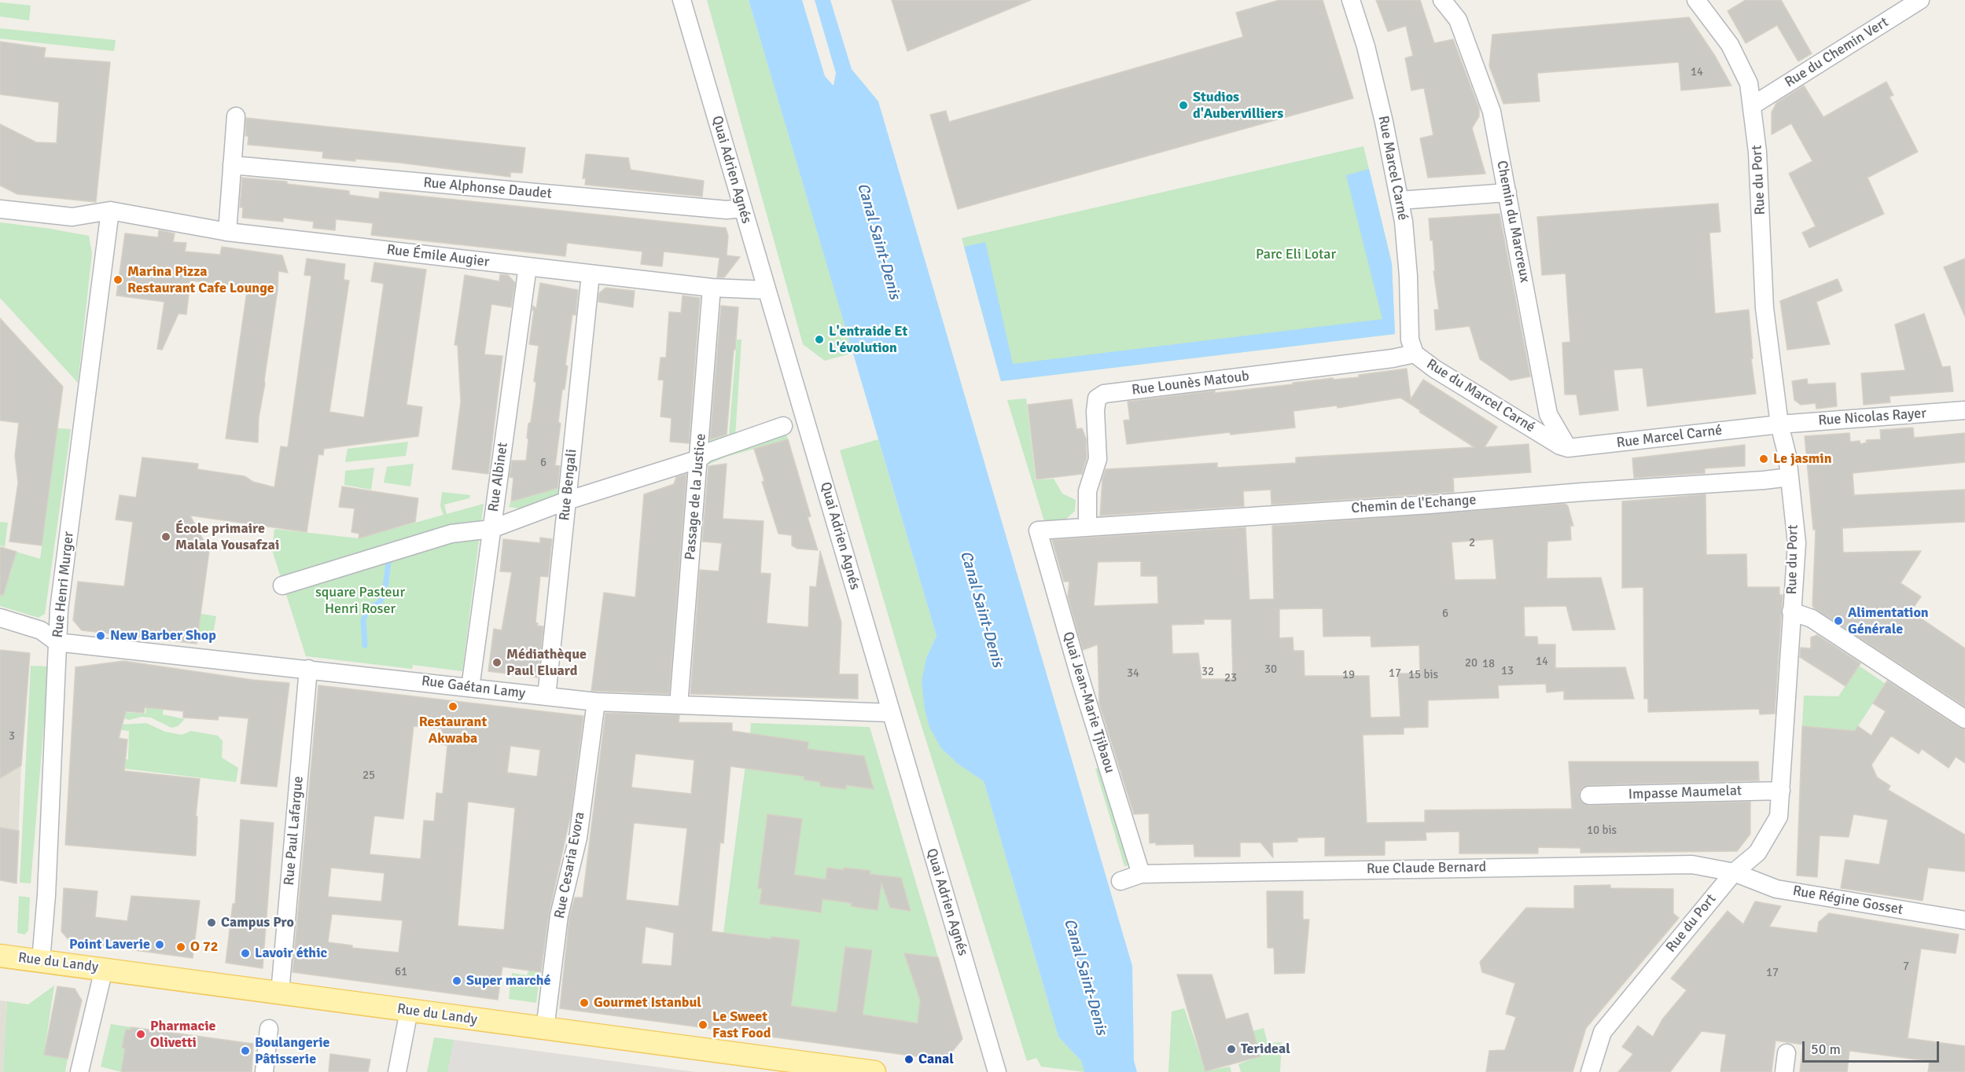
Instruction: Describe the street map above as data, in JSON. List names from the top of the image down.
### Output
{
  "streets": {
    "main road": ["Rue du Landy"],
    "street": [
      "Rue du Chemin Vert",
      "Rue Marcel Carné",
      "Quai Adrien Agnés",
      "Rue du Port",
      "Rue Alphonse Daudet",
      "Chemin du Marcreux",
      "Rue Émile Augier",
      "Rue Lounès Matoub",
      "Rue du Marcel Carné",
      "Rue Nicolas Rayer",
      "Rue Albinet",
      "Rue Bengali",
      "Passage de la Justice",
      "Chemin de l'Echange",
      "Rue Henri Murger",
      "Rue Gaétan Lamy",
      "Quai Jean-Marie Tjibaou",
      "Impasse Maumelat",
      "Rue Paul Lafargue",
      "Rue Cesaria Evora",
      "Rue Claude Bernard",
      "Rue Régine Gosset"
    ]
  },
  "crossings": [
    ["Rue du Chemin Vert", "Rue du Port"],
    ["Rue Marcel Carné", "Rue du Port"],
    ["Rue Marcel Carné", "Chemin du Marcreux"],
    ["Rue Marcel Carné", "Rue Lounès Matoub"],
    ["Rue Marcel Carné", "Rue du Marcel Carné"],
    ["Rue Marcel Carné", "Rue Nicolas Rayer"],
    ["Quai Adrien Agnés", "Rue Alphonse Daudet"],
    ["Quai Adrien Agnés", "Rue Émile Augier"],
    ["Quai Adrien Agnés", "Rue Gaétan Lamy"],
    ["Rue du Port", "Rue Nicolas Rayer"],
    ["Rue du Port", "Chemin de l'Echange"],
    ["Rue du Port", "Impasse Maumelat"],
    ["Rue du Port", "Rue Claude Bernard"],
    ["Rue du Port", "Rue Régine Gosset"],
    ["Chemin du Marcreux", "Rue du Marcel Carné"],
    ["Rue Émile Augier", "Rue Albinet"],
    ["Rue Émile Augier", "Rue Bengali"],
    ["Rue Émile Augier", "Passage de la Justice"],
    ["Rue Émile Augier", "Rue Henri Murger"],
    ["Rue Lounès Matoub", "Rue du Marcel Carné"],
    ["Rue Lounès Matoub", "Chemin de l'Echange"],
    ["Rue Albinet", "Rue Gaétan Lamy"],
    ["Rue Bengali", "Rue Gaétan Lamy"],
    ["Passage de la Justice", "Rue Gaétan Lamy"],
    ["Chemin de l'Echange", "Quai Jean-Marie Tjibaou"],
    ["Rue Henri Murger", "Rue Gaétan Lamy"],
    ["Rue Henri Murger", "Rue du Landy"],
    ["Rue Gaétan Lamy", "Rue Paul Lafargue"],
    ["Rue Gaétan Lamy", "Rue Cesaria Evora"],
    ["Quai Jean-Marie Tjibaou", "Rue Claude Bernard"],
    ["Rue Paul Lafargue", "Rue du Landy"],
    ["Rue Cesaria Evora", "Rue du Landy"],
    ["Rue Claude Bernard", "Rue Régine Gosset"]
  ],
  "water": ["Canal Saint-Denis"],
  "parks": ["Parc Eli Lotar", "square Pasteur Henri Roser"],
  "places": [
    "Studios d'Aubervilliers",
    "Marina Pizza Restaurant Cafe Lounge",
    "L'entraide Et L'évolution",
    "Le jasmin",
    "École primaire Malala Yousafzai",
    "Alimentation Générale",
    "New Barber Shop",
    "Médiathèque Paul Eluard",
    "Restaurant Akwaba",
    "Campus Pro",
    "Point Laverie",
    "O 72",
    "Lavoir éthic",
    "Super marché",
    "Gourmet Istanbul",
    "Le Sweet Fast Food",
    "Pharmacie Olivetti",
    "Terideal",
    "Boulangerie Pâtisserie",
    "Canal"
  ],
  "house_numbers": [
    "14",
    "6",
    "2",
    "6",
    "14",
    "20",
    "18",
    "30",
    "13",
    "32",
    "34",
    "17",
    "19",
    "15 bis",
    "23",
    "3",
    "25",
    "10 bis",
    "7",
    "61",
    "17"
  ],
  "scale_bar": "50 m"
}
